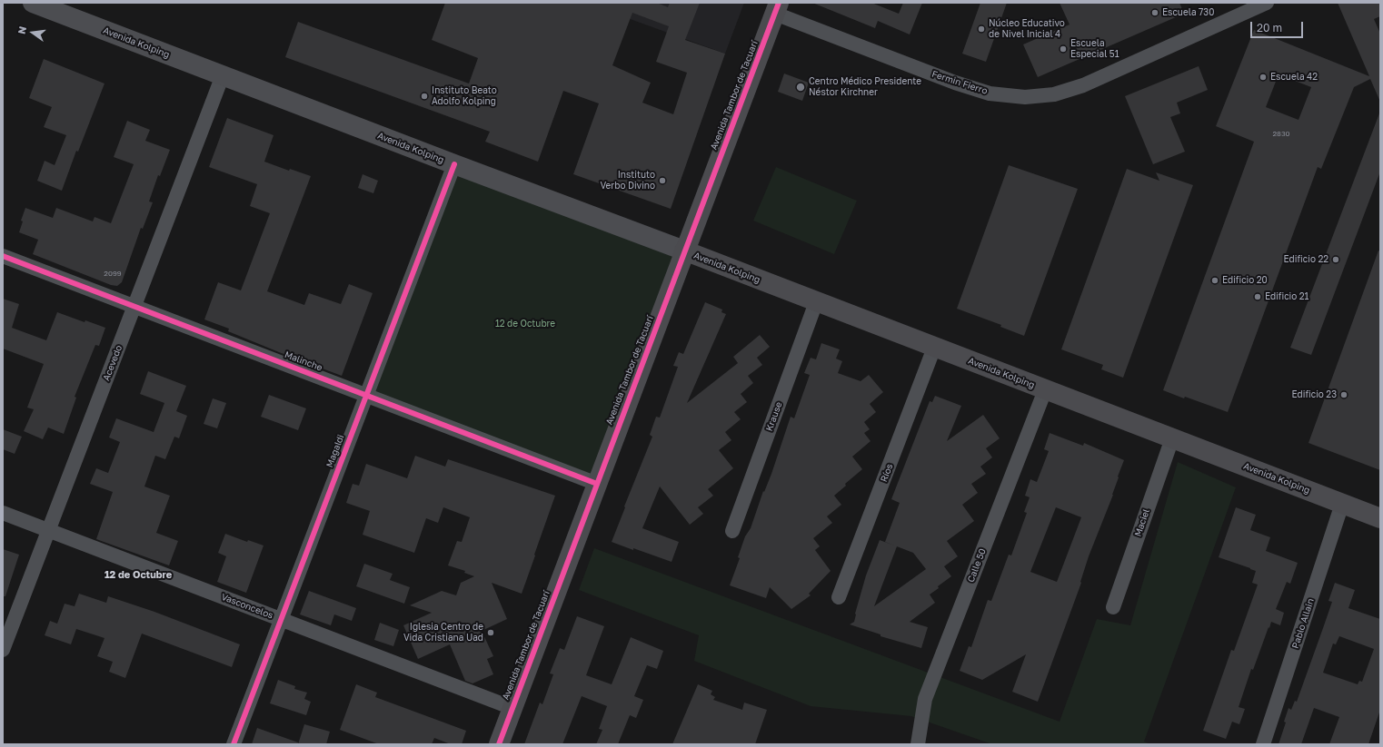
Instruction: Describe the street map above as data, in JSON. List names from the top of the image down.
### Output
{
  "streets": {
    "main road": ["Avenida Kolping", "Avenida Tambor de Tacuarí"],
    "street": [
      "Fermin Fierro",
      "Malinche",
      "Acevedo",
      "Krause",
      "Magaldi",
      "Ríos",
      "Maciel",
      "Calle 50",
      "Vasconcelos",
      "Pablo Allain"
    ]
  },
  "crossings": [
    ["Avenida Kolping", "Avenida Tambor de Tacuarí"],
    ["Avenida Kolping", "Acevedo"],
    ["Avenida Kolping", "Krause"],
    ["Avenida Kolping", "Magaldi"],
    ["Avenida Kolping", "Ríos"],
    ["Avenida Kolping", "Maciel"],
    ["Avenida Kolping", "Calle 50"],
    ["Avenida Kolping", "Pablo Allain"],
    ["Fermin Fierro", "Avenida Tambor de Tacuarí"],
    ["Avenida Tambor de Tacuarí", "Malinche"],
    ["Avenida Tambor de Tacuarí", "Vasconcelos"],
    ["Malinche", "Acevedo"],
    ["Malinche", "Magaldi"],
    ["Acevedo", "Vasconcelos"],
    ["Magaldi", "Vasconcelos"]
  ],
  "districts": ["12 de Octubre"],
  "parks": ["12 de Octubre"],
  "places": [
    "Escuela 730",
    "Núcleo Educativo de Nivel Inicial 4",
    "Escuela Especial 51",
    "Escuela 42",
    "Centro Médico Presidente Néstor Kirchner",
    "Instituto Beato Adolfo Kolping",
    "Instituto Verbo Divino",
    "Edificio 22",
    "Edificio 20",
    "Edificio 21",
    "Edificio 23",
    "Iglesia Centro de Vida Cristiana Uad"
  ],
  "house_numbers": ["2830", "2099"],
  "scale_bar": "20 m",
  "north": "left"
}
